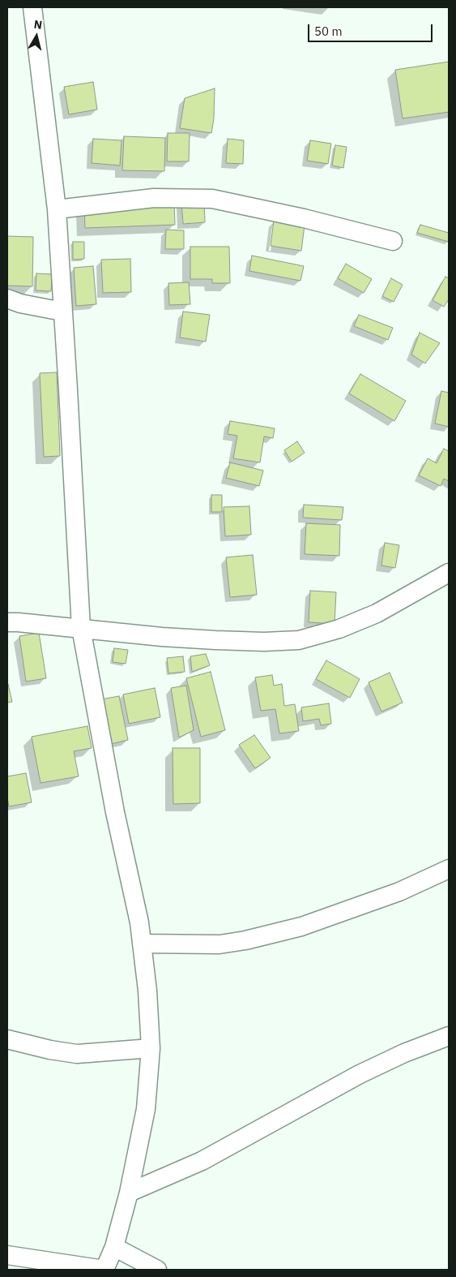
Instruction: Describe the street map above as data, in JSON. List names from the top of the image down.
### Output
{
  "scale_bar": "50 m",
  "north": "top"
}
